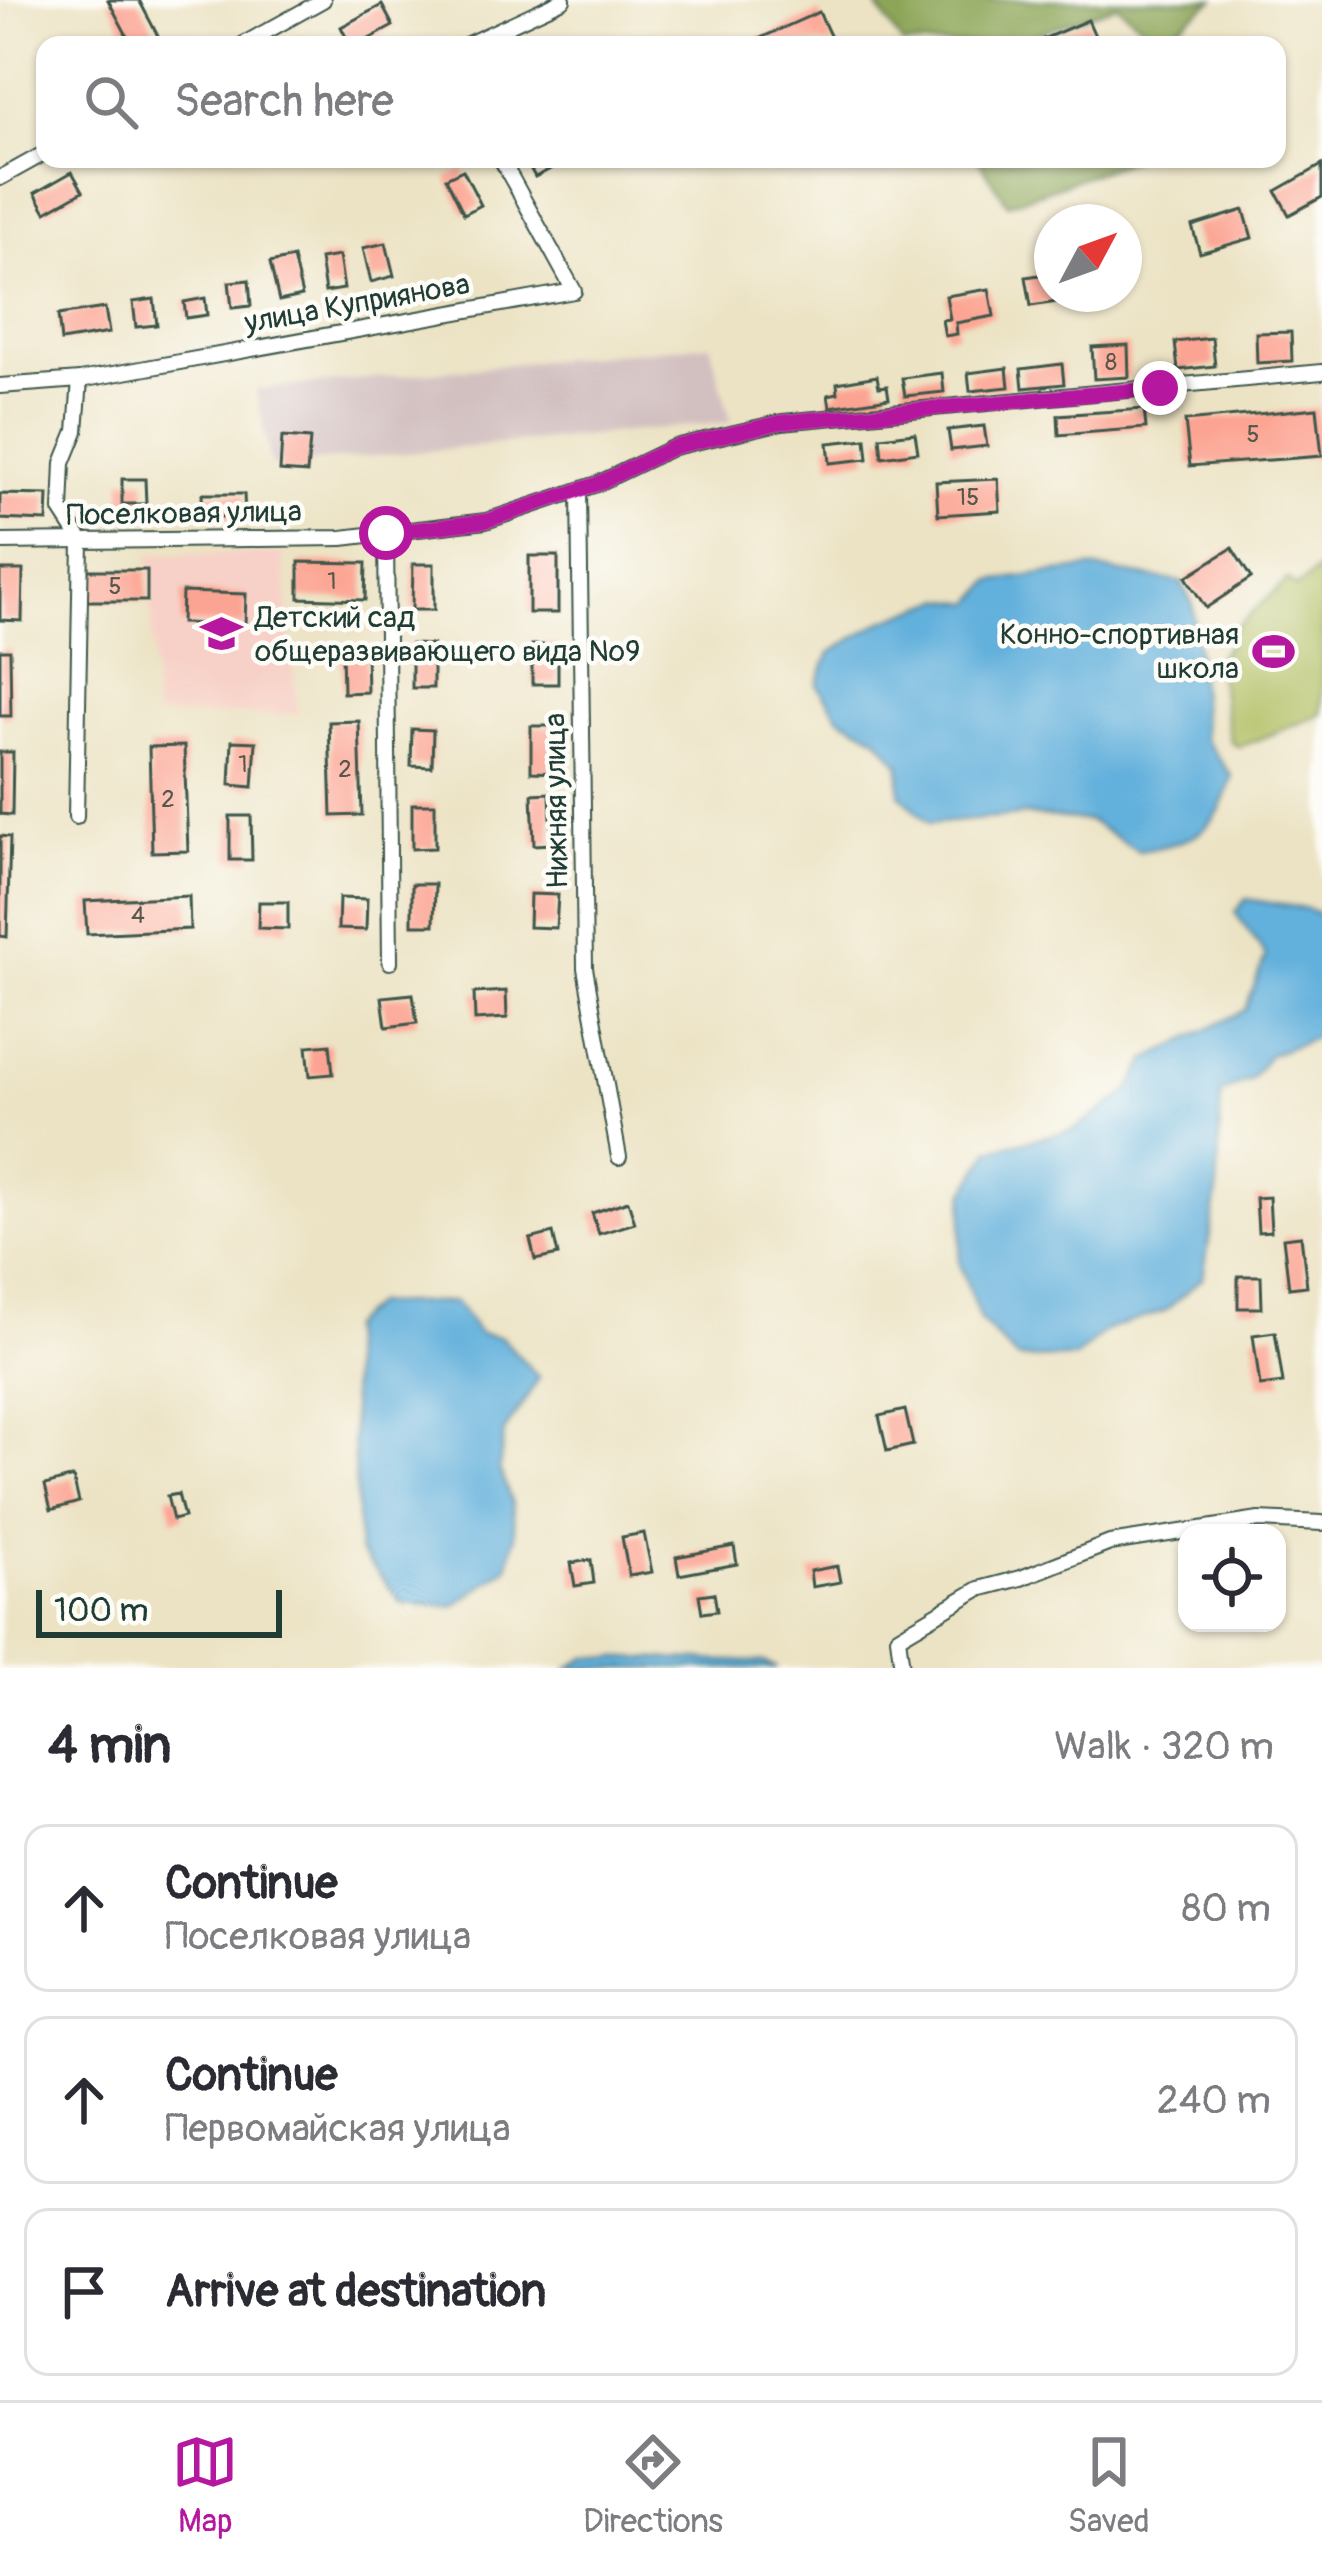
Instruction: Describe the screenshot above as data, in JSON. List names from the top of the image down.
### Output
{
  "streets": {
    "street": ["улица Куприянова", "Поселковая улица", "Нижняя улица"]
  },
  "crossings": [
    ["Поселковая улица", "Нижняя улица"]
  ],
  "places": {
    "school or university": ["Детский сад общеразвивающего вида №9"],
    "sports": ["Конно-спортивная школа"]
  },
  "house_numbers": [
    "8",
    "5",
    "15",
    "1",
    "5",
    "1",
    "2",
    "2",
    "4"
  ],
  "scale_bar": "100 m",
  "north": "top right",
  "page": {
    "search": "Search here",
    "scale": "100 m",
    "heading": ["4 min", "Walk · 320 m"],
    "list": [
      ["Continue", "Поселковая улица", "80 m"],
      ["Continue", "Первомайская улица", "240 m"],
      "Arrive at destination"
    ],
    "nav": ["Map", "Directions", "Saved"]
  }
}
